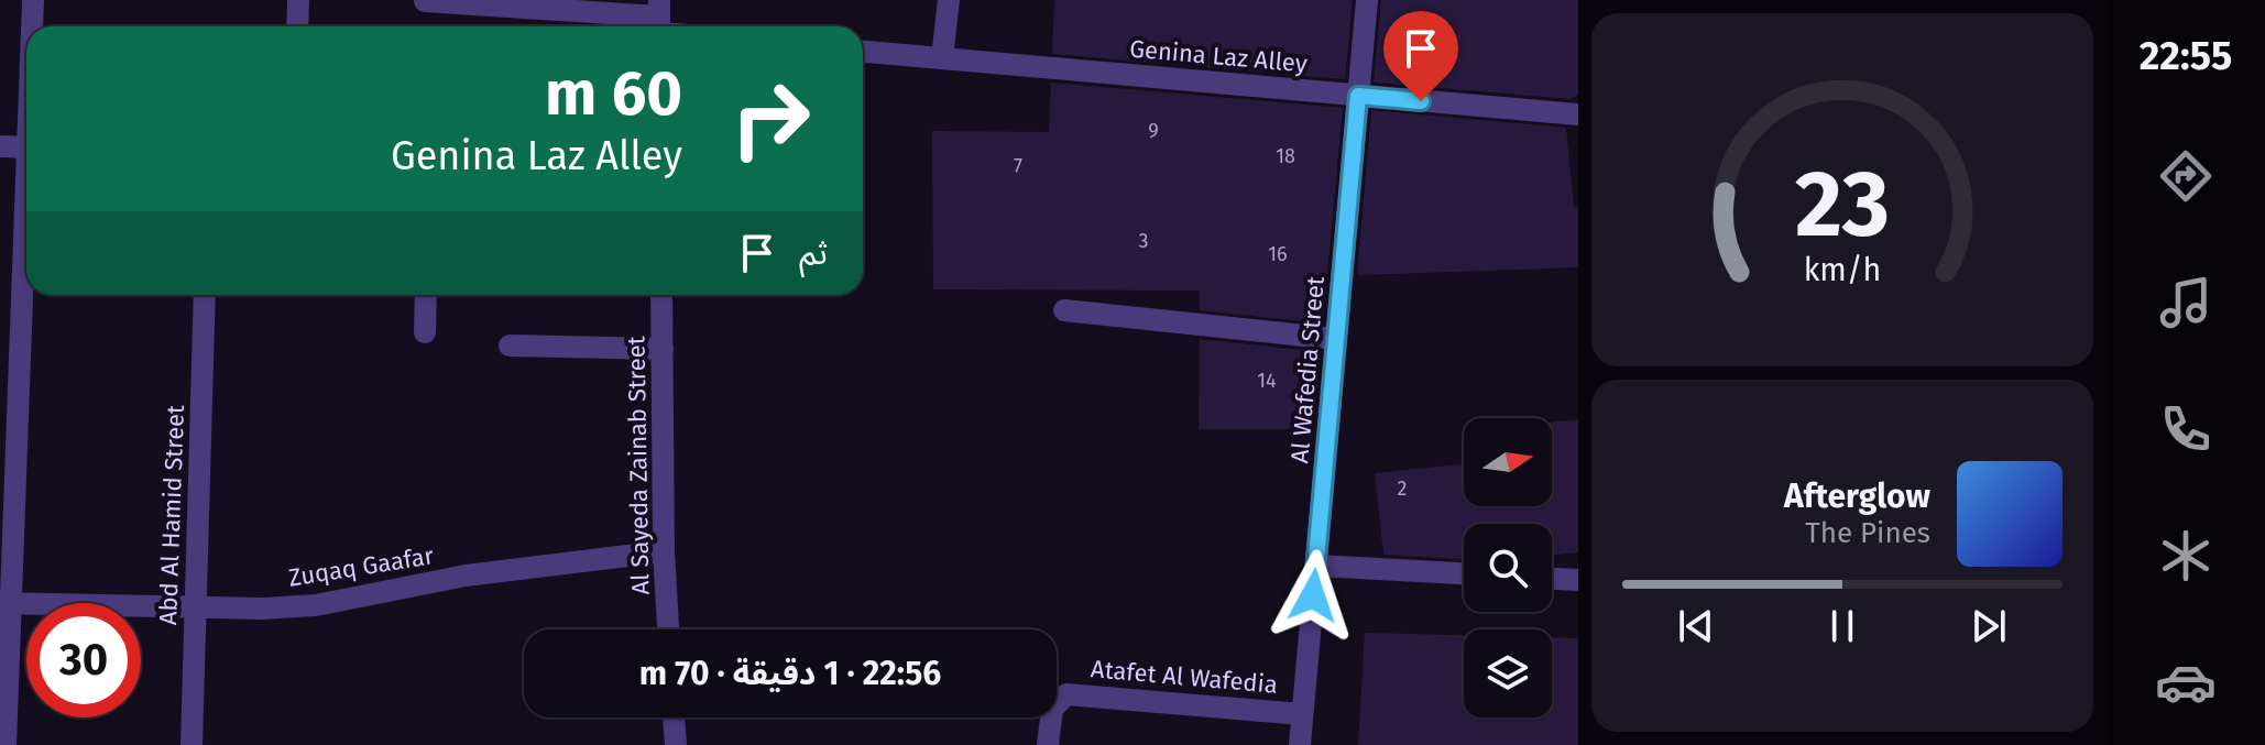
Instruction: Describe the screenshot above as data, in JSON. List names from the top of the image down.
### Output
{
  "streets": {
    "street": [
      "Genina Laz Alley",
      "Al Wafedia Street",
      "Al Sayeda Zainab Street",
      "Abd Al Hamid Street",
      "Zuqaq Gaafar",
      "Atafet Al Wafedia"
    ]
  },
  "crossings": [
    ["Genina Laz Alley", "Al Wafedia Street"],
    ["Al Wafedia Street", "Atafet Al Wafedia"],
    ["Al Sayeda Zainab Street", "Zuqaq Gaafar"],
    ["Abd Al Hamid Street", "Zuqaq Gaafar"]
  ],
  "house_numbers": [
    "9",
    "18",
    "7",
    "3",
    "16",
    "14",
    "2"
  ],
  "north": "right",
  "page": {
    "tabs": "22:55",
    "turn": ["60 m", "Genina Laz Alley"],
    "then": "ثم",
    "song": ["Afterglow", "The Pines"],
    "limit": "30",
    "trip": "22:56 · 1 دقيقة · 70 m",
    "gauge": ["23", "km/h"]
  }
}
